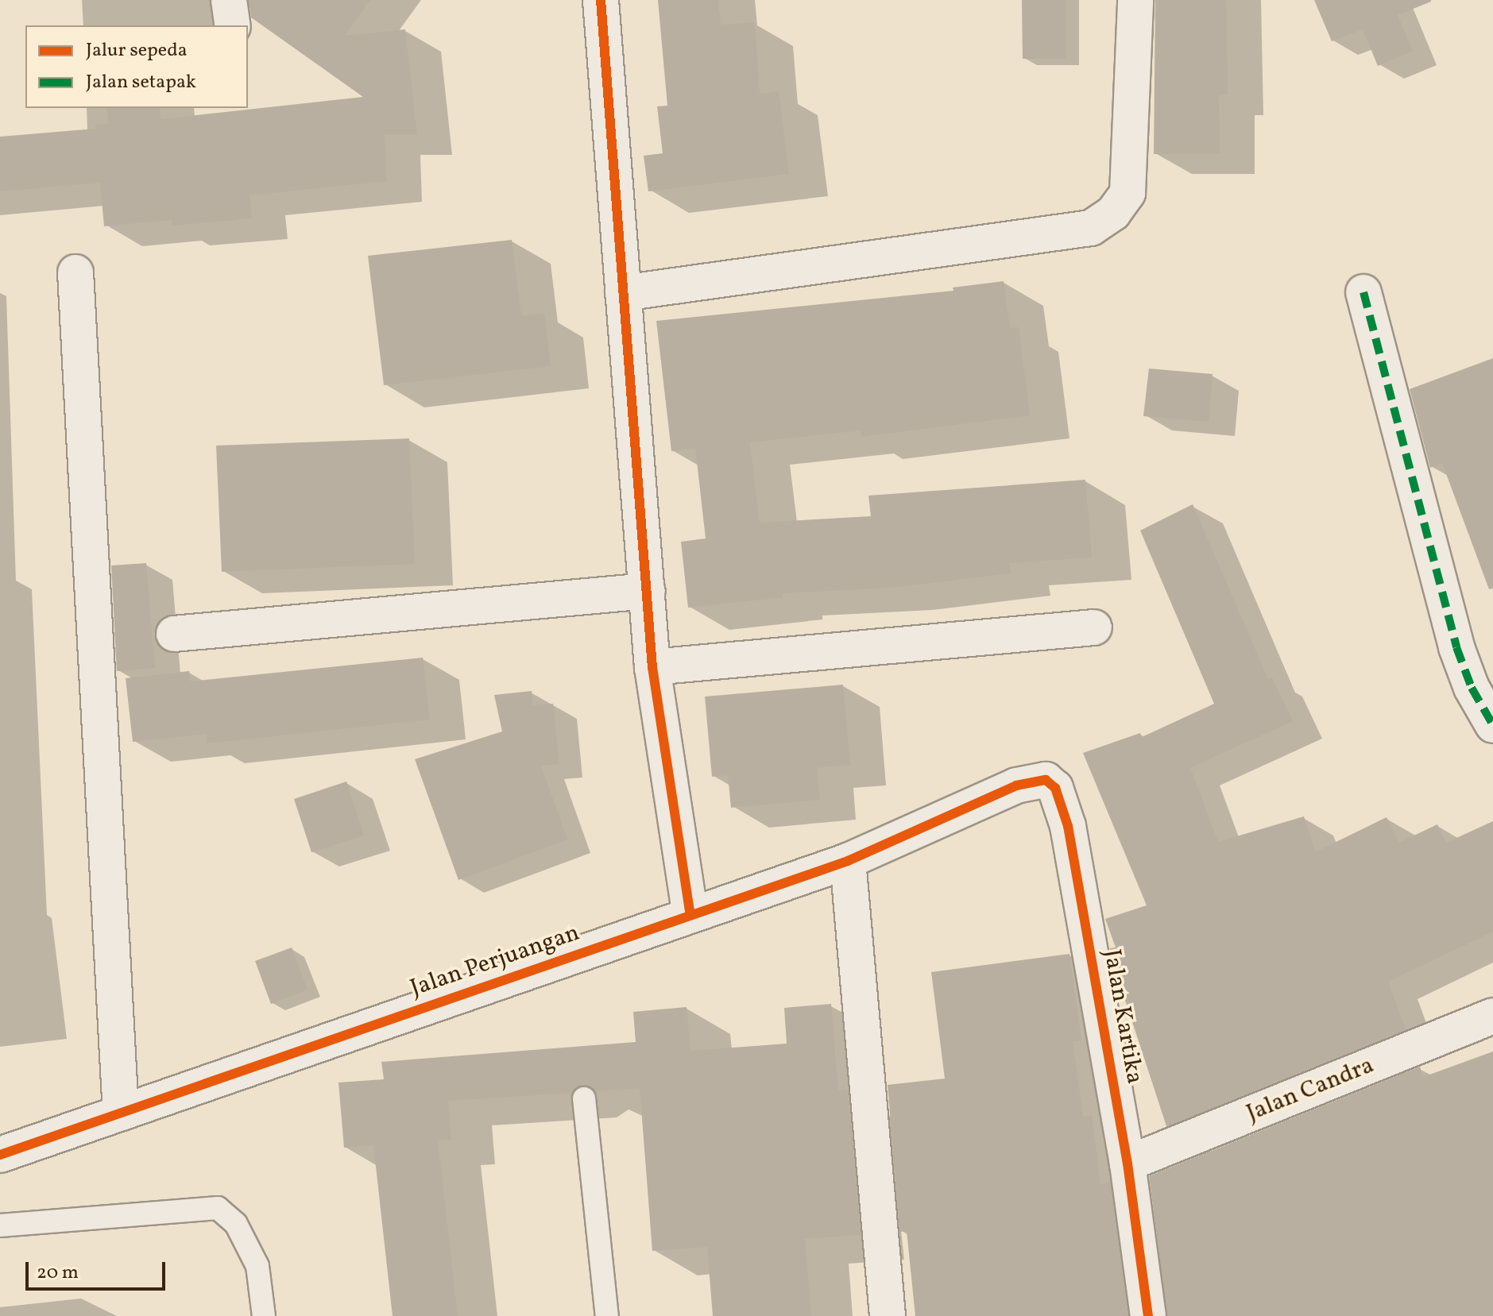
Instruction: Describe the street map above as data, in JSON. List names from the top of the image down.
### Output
{
  "streets": {
    "street": ["Jalan Perjuangan", "Jalan Kartika", "Jalan Candra"]
  },
  "crossings": [
    ["Jalan Perjuangan", "Jalan Kartika"],
    ["Jalan Kartika", "Jalan Candra"]
  ],
  "legend": ["Jalur sepeda", "Jalan setapak"],
  "scale_bar": "20 m"
}
